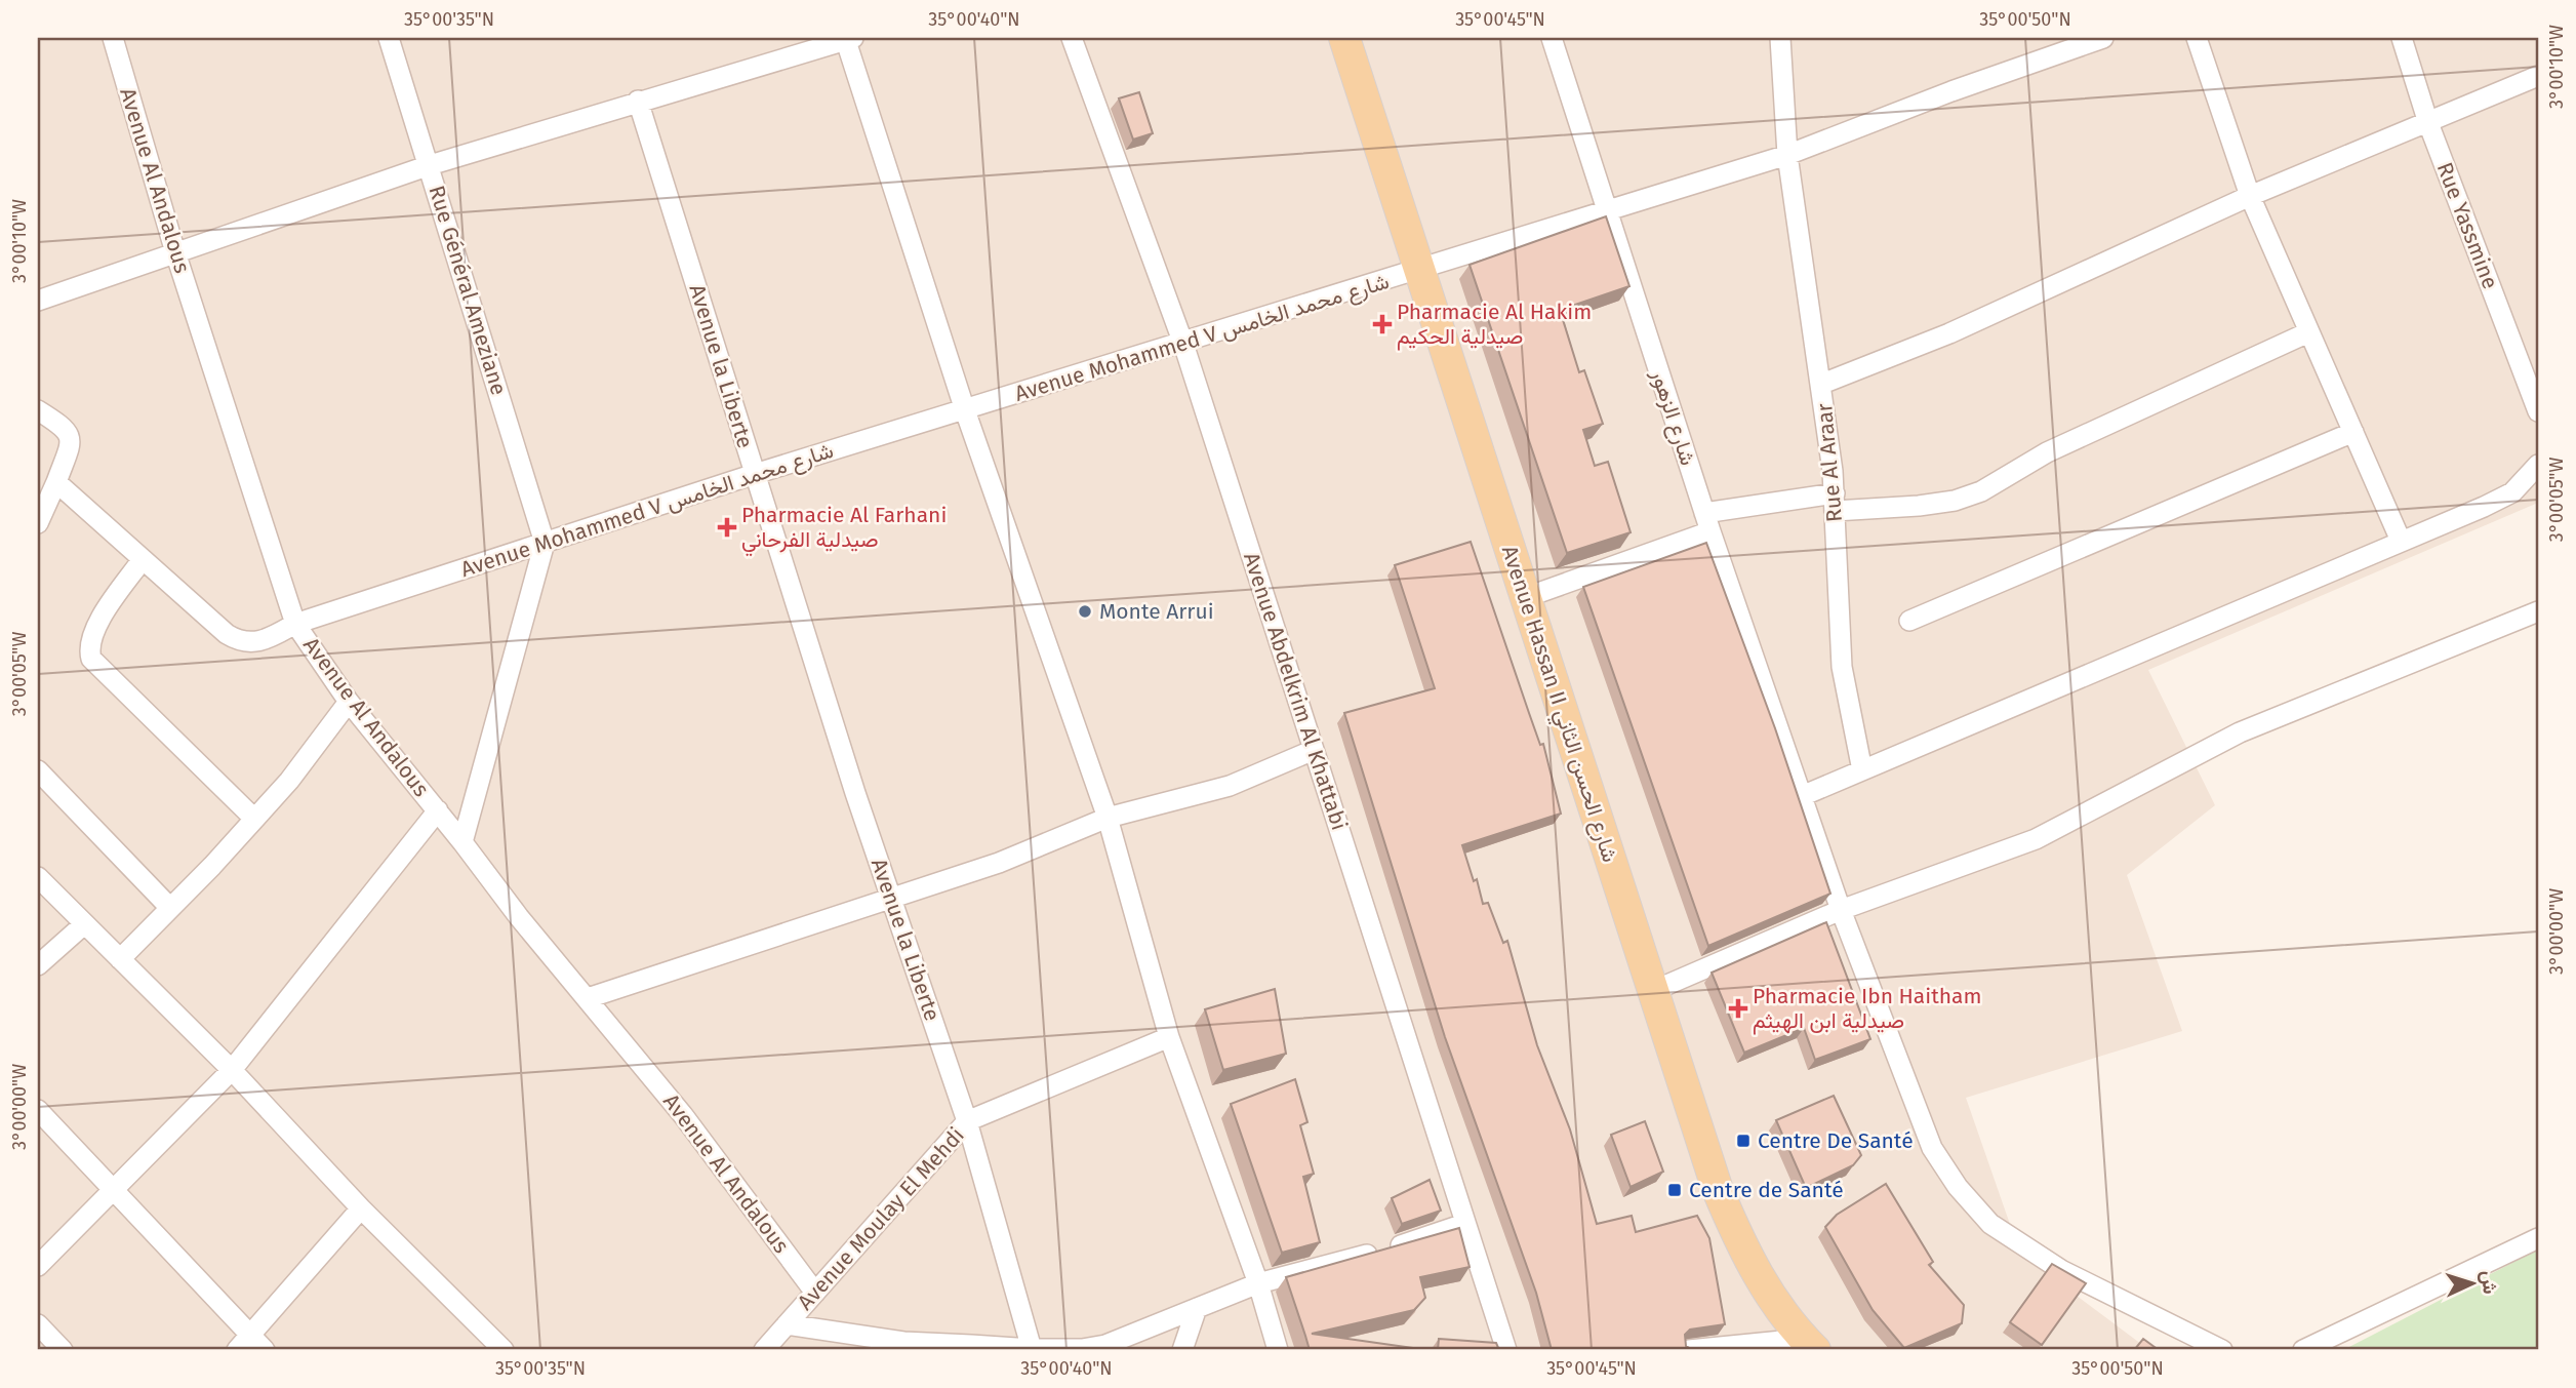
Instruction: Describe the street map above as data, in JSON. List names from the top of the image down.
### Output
{
  "streets": {
    "main road": ["Avenue Hassan II شارع الحسن الثاني"],
    "street": [
      "Avenue Al Andalous",
      "Rue Yassmine",
      "Rue Général Ameziane",
      "Avenue Mohammed V شارع محمد الخامس",
      "Avenue la Liberte",
      "شارع الزهور",
      "Rue Al Araar",
      "Avenue Abdelkrim Al Khattabi",
      "Avenue Moulay El Mehdi"
    ]
  },
  "crossings": [
    ["Avenue Al Andalous", "Avenue Mohammed V شارع محمد الخامس"],
    ["Avenue Al Andalous", "Avenue Moulay El Mehdi"],
    ["Rue Général Ameziane", "Avenue Mohammed V شارع محمد الخامس"],
    ["Avenue Mohammed V شارع محمد الخامس", "Avenue la Liberte"],
    ["Avenue Mohammed V شارع محمد الخامس", "شارع الزهور"],
    ["Avenue Mohammed V شارع محمد الخامس", "Rue Al Araar"],
    ["Avenue Mohammed V شارع محمد الخامس", "Avenue Abdelkrim Al Khattabi"],
    ["Avenue Mohammed V شارع محمد الخامس", "Avenue Hassan II شارع الحسن الثاني"],
    ["Avenue la Liberte", "Avenue Moulay El Mehdi"]
  ],
  "places": {
    "health": ["Pharmacie Al Hakim صيدلية الحكيم", "Pharmacie Al Farhani صيدلية الفرحاني", "Pharmacie Ibn Haitham صيدلية ابن الهيثم"],
    "other": ["Monte Arrui"],
    "transit": ["Centre De Santé", "Centre de Santé"]
  },
  "north": "right",
  "coordinates": [
    "35°00'35\"N",
    "35°00'40\"N",
    "35°00'45\"N",
    "35°00'50\"N",
    "3°00'10\"W",
    "3°00'05\"W",
    "3°00'00\"W"
  ]
}
